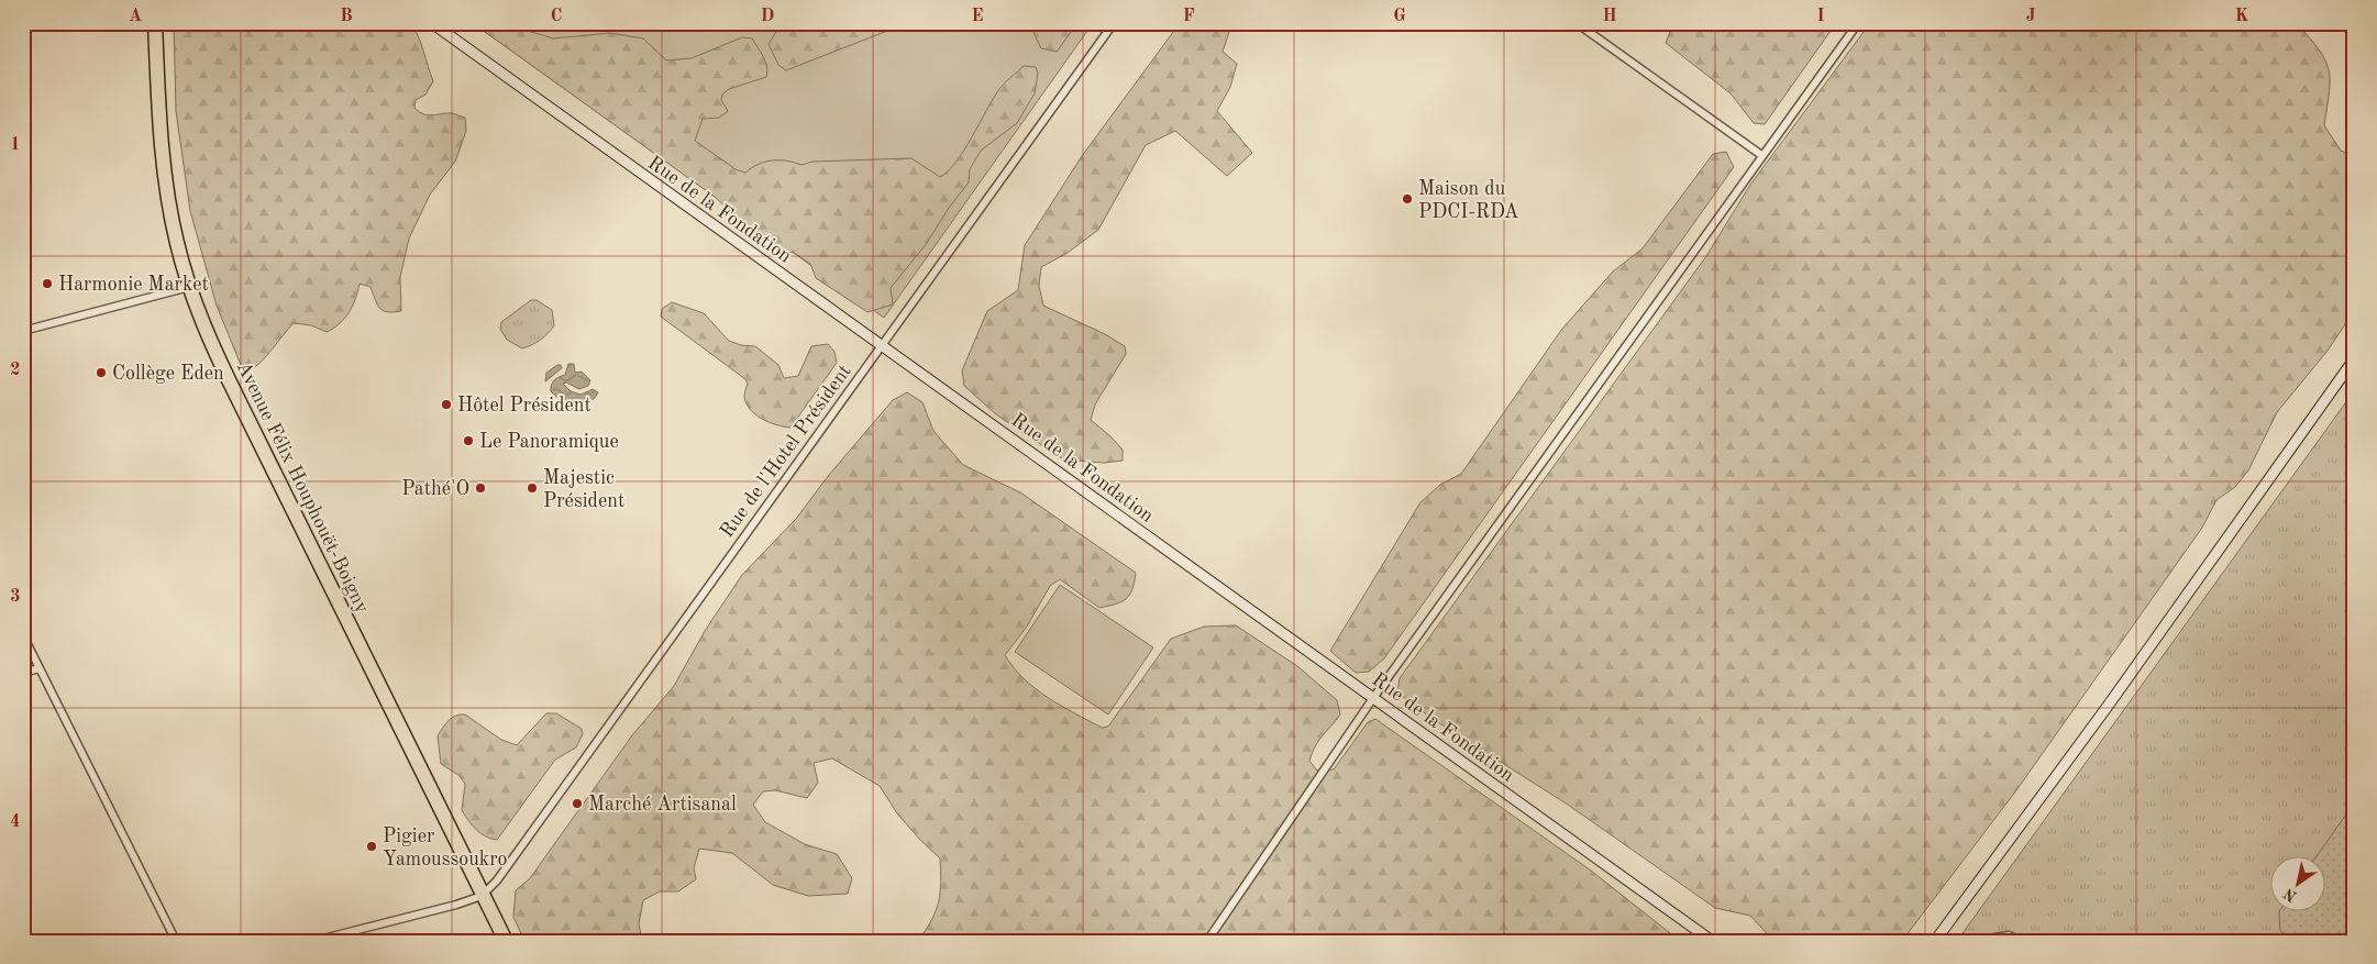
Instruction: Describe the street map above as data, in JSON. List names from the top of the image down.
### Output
{
  "streets": {
    "highway": ["Avenue Félix Houphouët-Boigny"],
    "street": ["Rue de la Fondation", "Rue de l'Hotel Président"]
  },
  "crossings": [
    ["Rue de la Fondation", "Rue de l'Hotel Président"],
    ["Rue de l'Hotel Président", "Avenue Félix Houphouët-Boigny"]
  ],
  "places": [
    "Maison du PDCI-RDA",
    "Harmonie Market",
    "Collège Eden",
    "Hôtel Président",
    "Le Panoramique",
    "Pathé'O",
    "Majestic Président",
    "Marché Artisanal",
    "Pigier Yamoussoukro"
  ],
  "north": "bottom left",
  "grid": {
    "columns": [
      "A",
      "B",
      "C",
      "D",
      "E",
      "F",
      "G",
      "H",
      "I",
      "J",
      "K"
    ],
    "rows": [
      "1",
      "2",
      "3",
      "4"
    ]
  }
}
